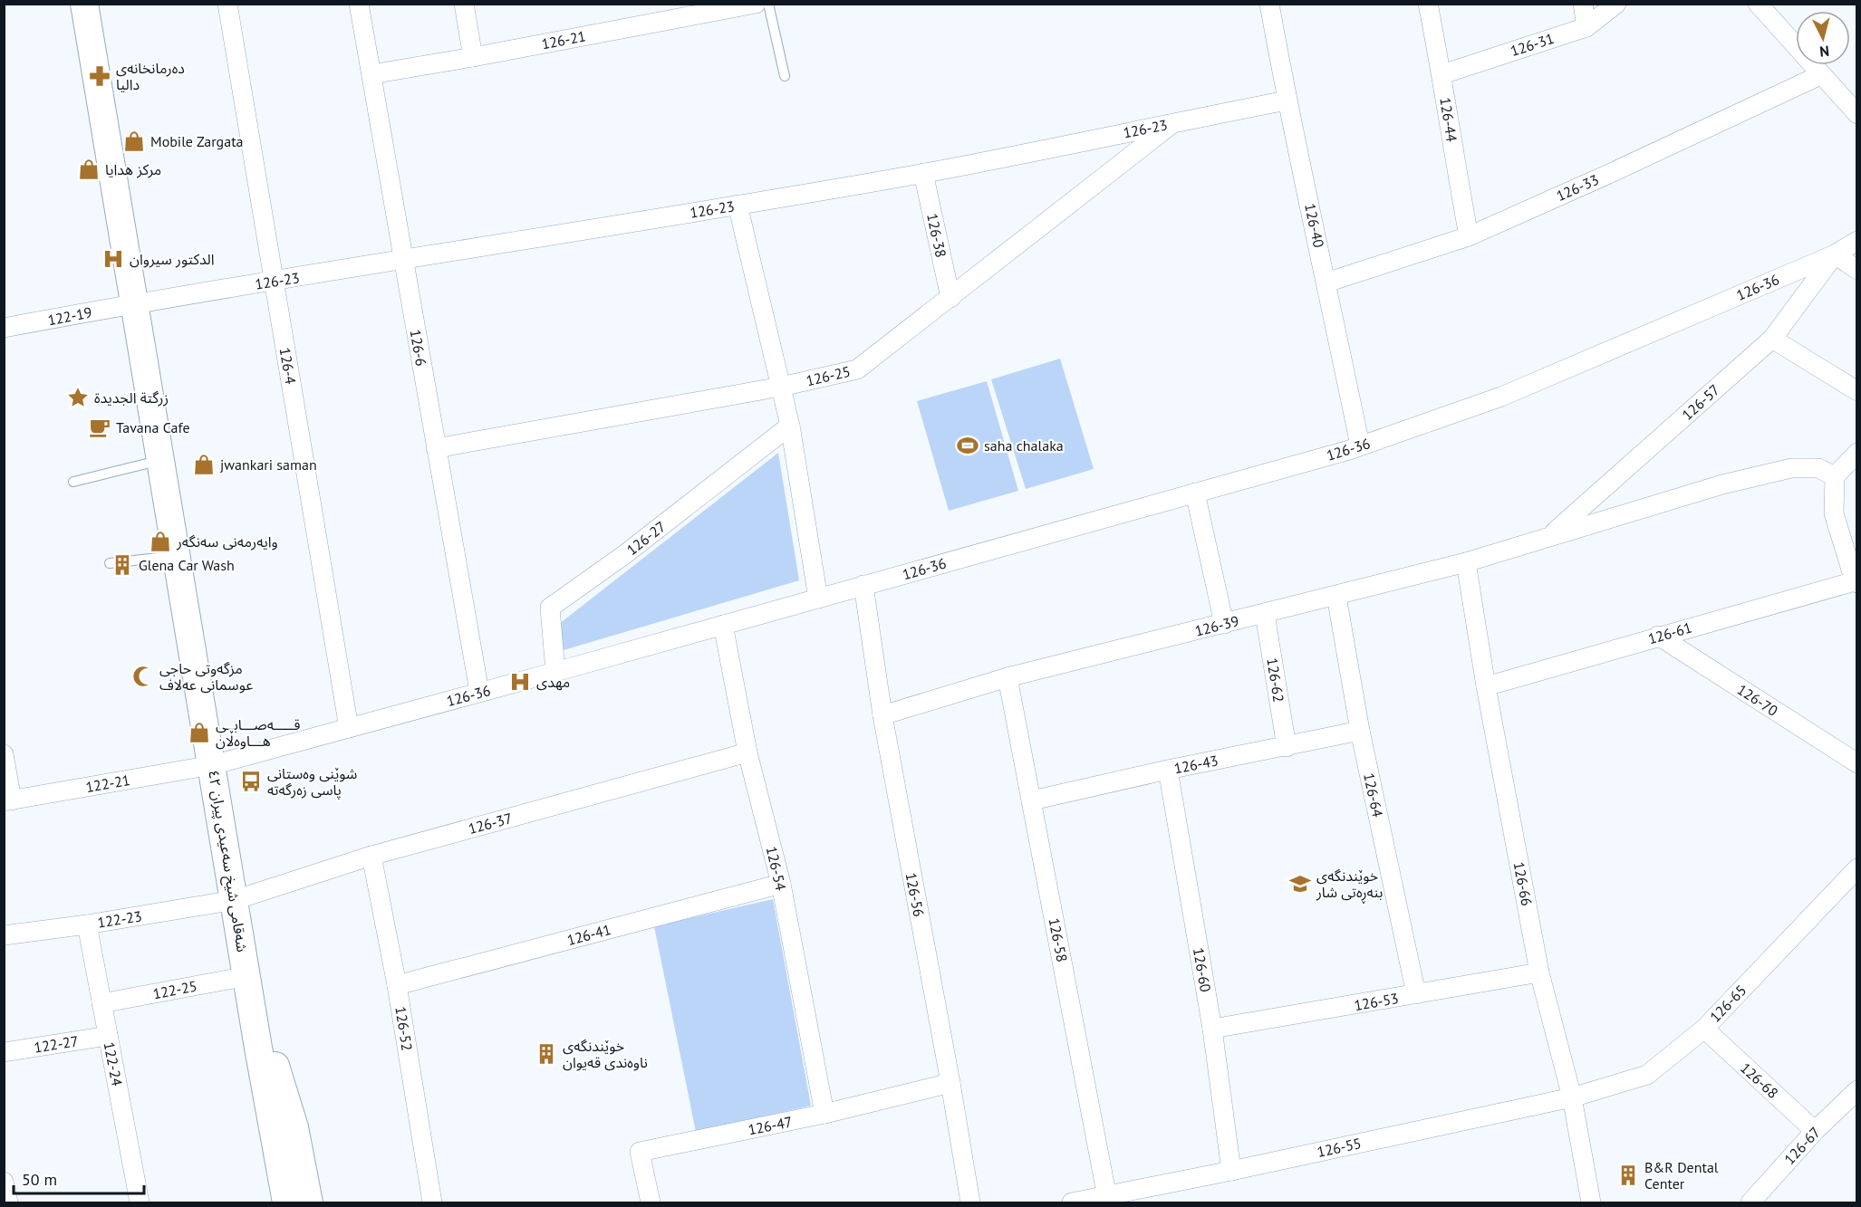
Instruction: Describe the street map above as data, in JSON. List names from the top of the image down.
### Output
{
  "streets": {
    "main road": ["شەقامی شیخ سەعیدی پیران ٤٢"],
    "street": [
      "126-21",
      "126-31",
      "126-44",
      "126-23",
      "126-33",
      "126-40",
      "126-38",
      "126-36",
      "122-19",
      "126-6",
      "126-4",
      "126-25",
      "126-57",
      "126-27",
      "126-39",
      "126-61",
      "126-62",
      "126-70",
      "126-43",
      "122-21",
      "126-64",
      "126-37",
      "126-54",
      "126-66",
      "126-56",
      "122-23",
      "126-41",
      "126-58",
      "126-60",
      "122-25",
      "126-53",
      "126-65",
      "126-52",
      "122-27",
      "122-24",
      "126-68",
      "126-47",
      "126-67",
      "126-55"
    ]
  },
  "crossings": [
    ["126-21", "126-6"],
    ["126-31", "126-44"],
    ["126-44", "126-33"],
    ["126-23", "126-40"],
    ["126-23", "126-38"],
    ["126-23", "122-19"],
    ["126-23", "126-6"],
    ["126-23", "126-4"],
    ["126-23", "126-25"],
    ["126-23", "شەقامی شیخ سەعیدی پیران ٤٢"],
    ["126-33", "126-40"],
    ["126-40", "126-36"],
    ["126-38", "126-25"],
    ["126-36", "126-6"],
    ["126-36", "126-4"],
    ["126-36", "126-57"],
    ["126-36", "126-27"],
    ["126-36", "122-21"],
    ["126-36", "شەقامی شیخ سەعیدی پیران ٤٢"],
    ["126-36", "126-54"],
    ["126-36", "126-56"],
    ["122-19", "شەقامی شیخ سەعیدی پیران ٤٢"],
    ["126-6", "126-25"],
    ["126-57", "126-39"],
    ["126-39", "126-62"],
    ["126-39", "126-64"],
    ["126-39", "126-66"],
    ["126-39", "126-56"],
    ["126-39", "126-58"],
    ["126-61", "126-70"],
    ["126-61", "126-66"],
    ["126-62", "126-43"],
    ["126-43", "126-64"],
    ["126-43", "126-58"],
    ["126-43", "126-60"],
    ["122-21", "شەقامی شیخ سەعیدی پیران ٤٢"],
    ["126-64", "126-53"],
    ["126-37", "شەقامی شیخ سەعیدی پیران ٤٢"],
    ["126-37", "126-54"],
    ["126-37", "122-23"],
    ["126-37", "126-52"],
    ["شەقامی شیخ سەعیدی پیران ٤٢", "122-23"],
    ["شەقامی شیخ سەعیدی پیران ٤٢", "122-25"],
    ["126-54", "126-41"],
    ["126-54", "126-47"],
    ["126-66", "126-53"],
    ["126-66", "126-65"],
    ["126-66", "126-55"],
    ["126-56", "126-47"],
    ["122-23", "122-24"],
    ["126-41", "126-52"],
    ["126-58", "126-55"],
    ["126-60", "126-53"],
    ["126-60", "126-55"],
    ["122-25", "122-24"],
    ["126-65", "126-68"],
    ["126-65", "126-55"],
    ["122-27", "122-24"],
    ["126-68", "126-67"]
  ],
  "places": {
    "pharmacy": ["دەرمانخانەی دالیا"],
    "shop": [
      "Mobile Zargata",
      "مركز هدايا",
      "jwankari saman",
      "وایەرمەنی سەنگەر",
      "قـــــەصـــابــی هـــاوەڵان"
    ],
    "hospital": ["الدكتور سيروان", "مهدی"],
    "place": ["زرگتة الجديدة"],
    "cafe": ["Tavana Cafe"],
    "sports": ["saha chalaka"],
    "building": ["Glena Car Wash", "خوێندنگەی ناوەندی قەیوان", "B&R Dental Center"],
    "mosque": ["مزگەوتی حاجی عوسمانی عەلاف"],
    "bus stop": ["شوێنی وەستانی پاسی زەرگەتە"],
    "school or university": ["خوێندنگەی بنەڕەتی شار"]
  },
  "scale_bar": "50 m",
  "north": "bottom"
}
